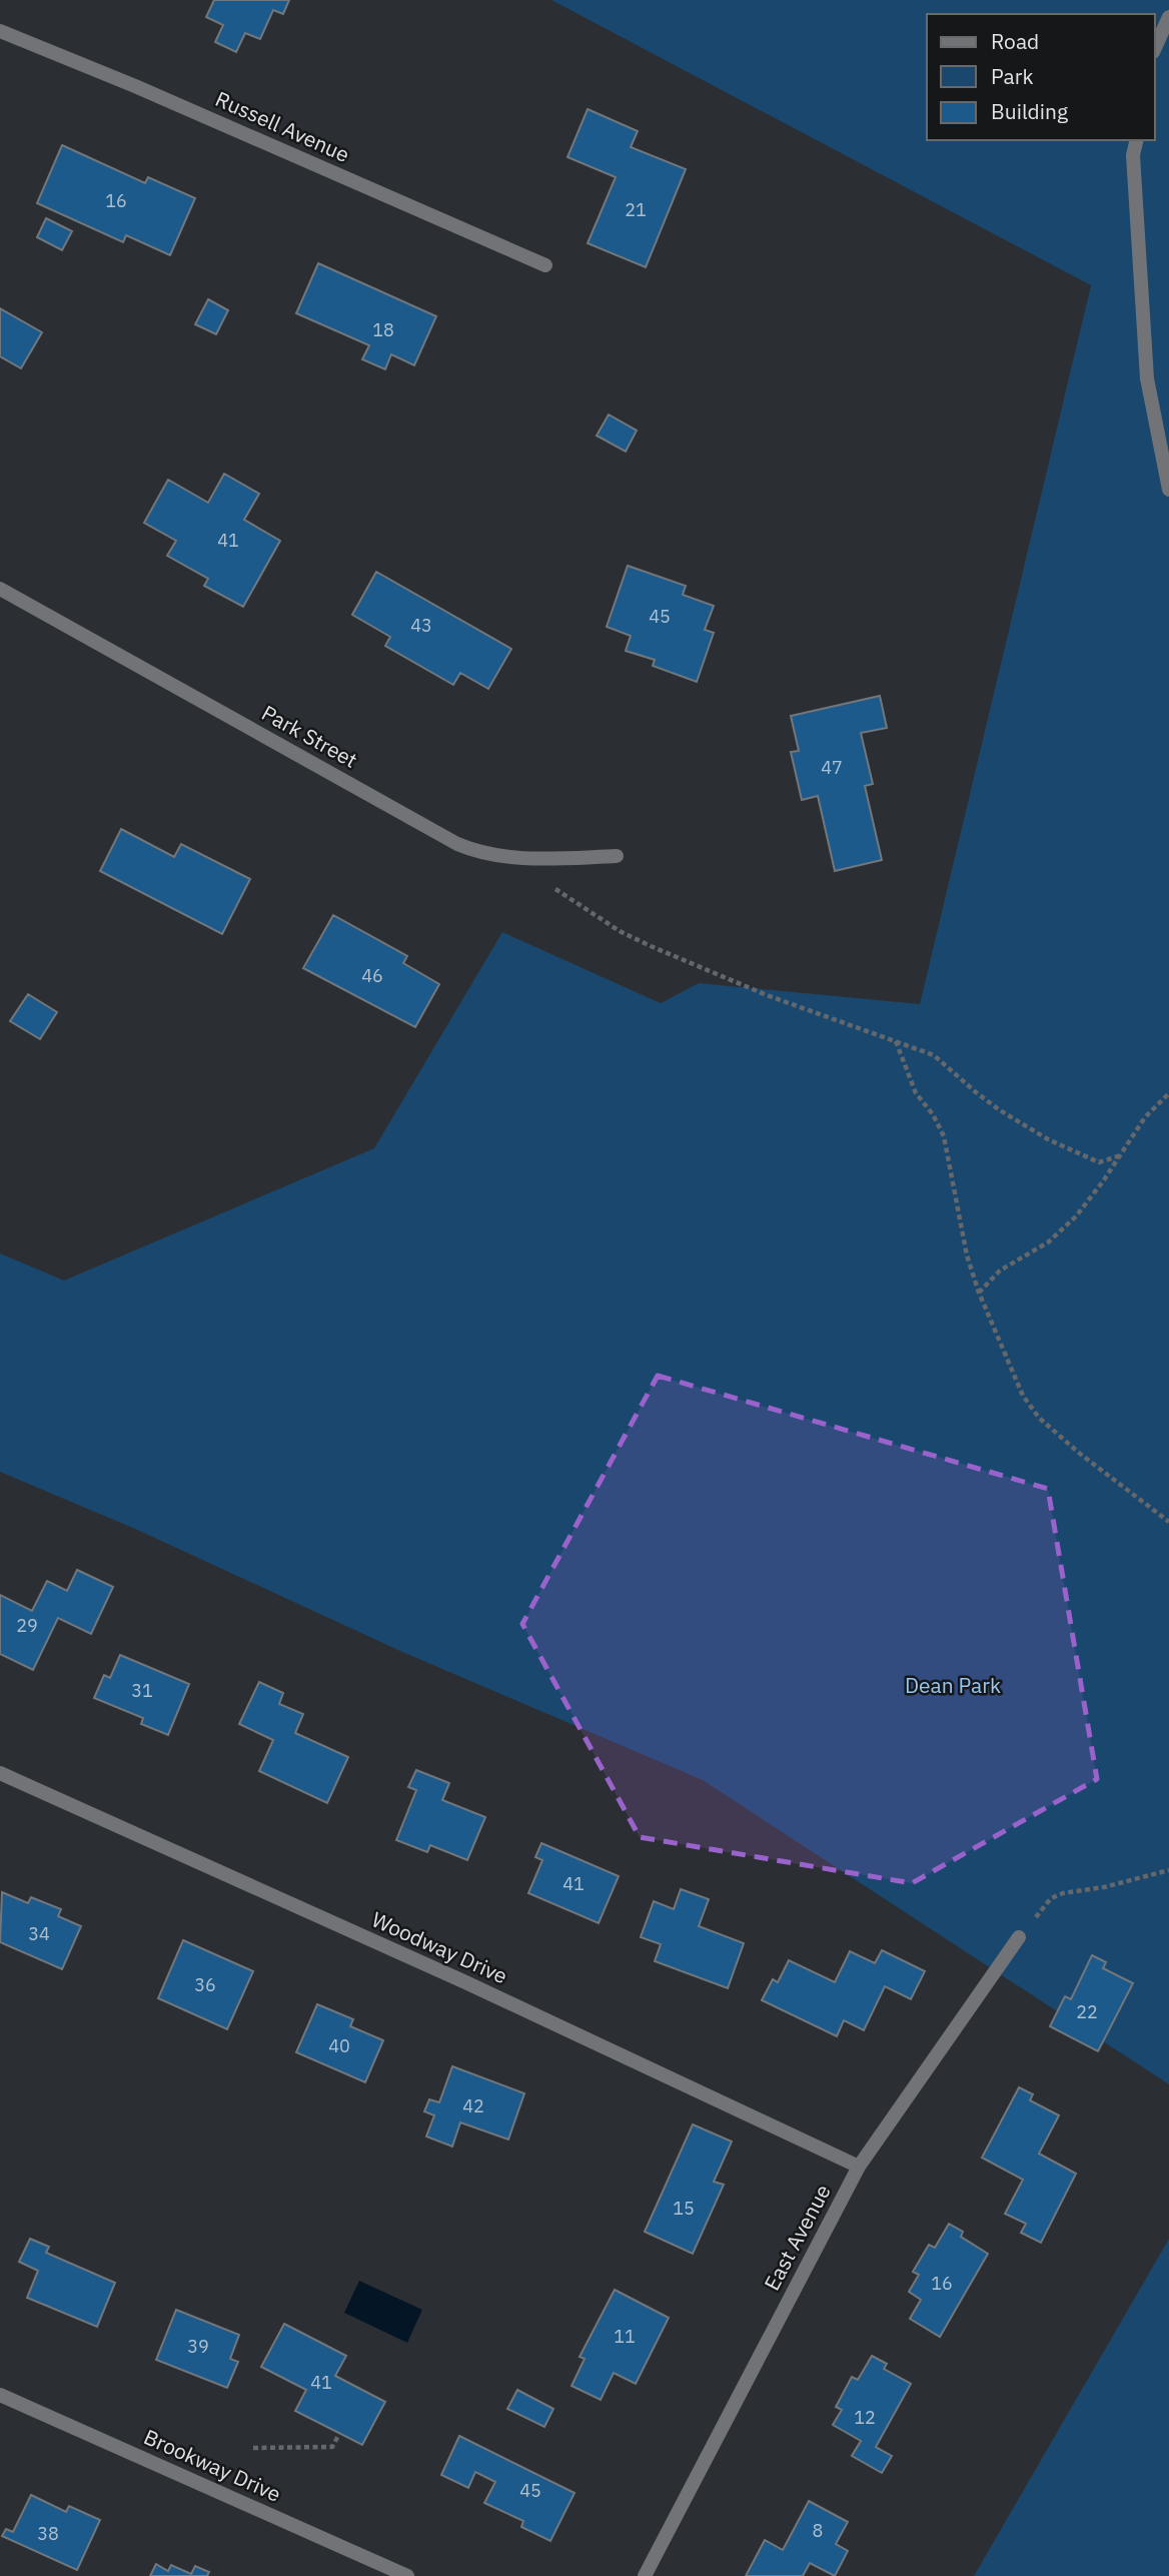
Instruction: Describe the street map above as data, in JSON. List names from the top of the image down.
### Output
{
  "streets": {
    "street": [
      "Russell Avenue",
      "Park Street",
      "Woodway Drive",
      "East Avenue",
      "Brookway Drive"
    ]
  },
  "crossings": [
    ["Woodway Drive", "East Avenue"]
  ],
  "parks": ["Dean Park"],
  "house_numbers": [
    "16",
    "21",
    "18",
    "41",
    "45",
    "43",
    "47",
    "46",
    "29",
    "31",
    "41",
    "34",
    "36",
    "22",
    "40",
    "42",
    "15",
    "16",
    "11",
    "39",
    "41",
    "12",
    "45",
    "8",
    "38"
  ],
  "legend": ["Road", "Park", "Building"]
}
